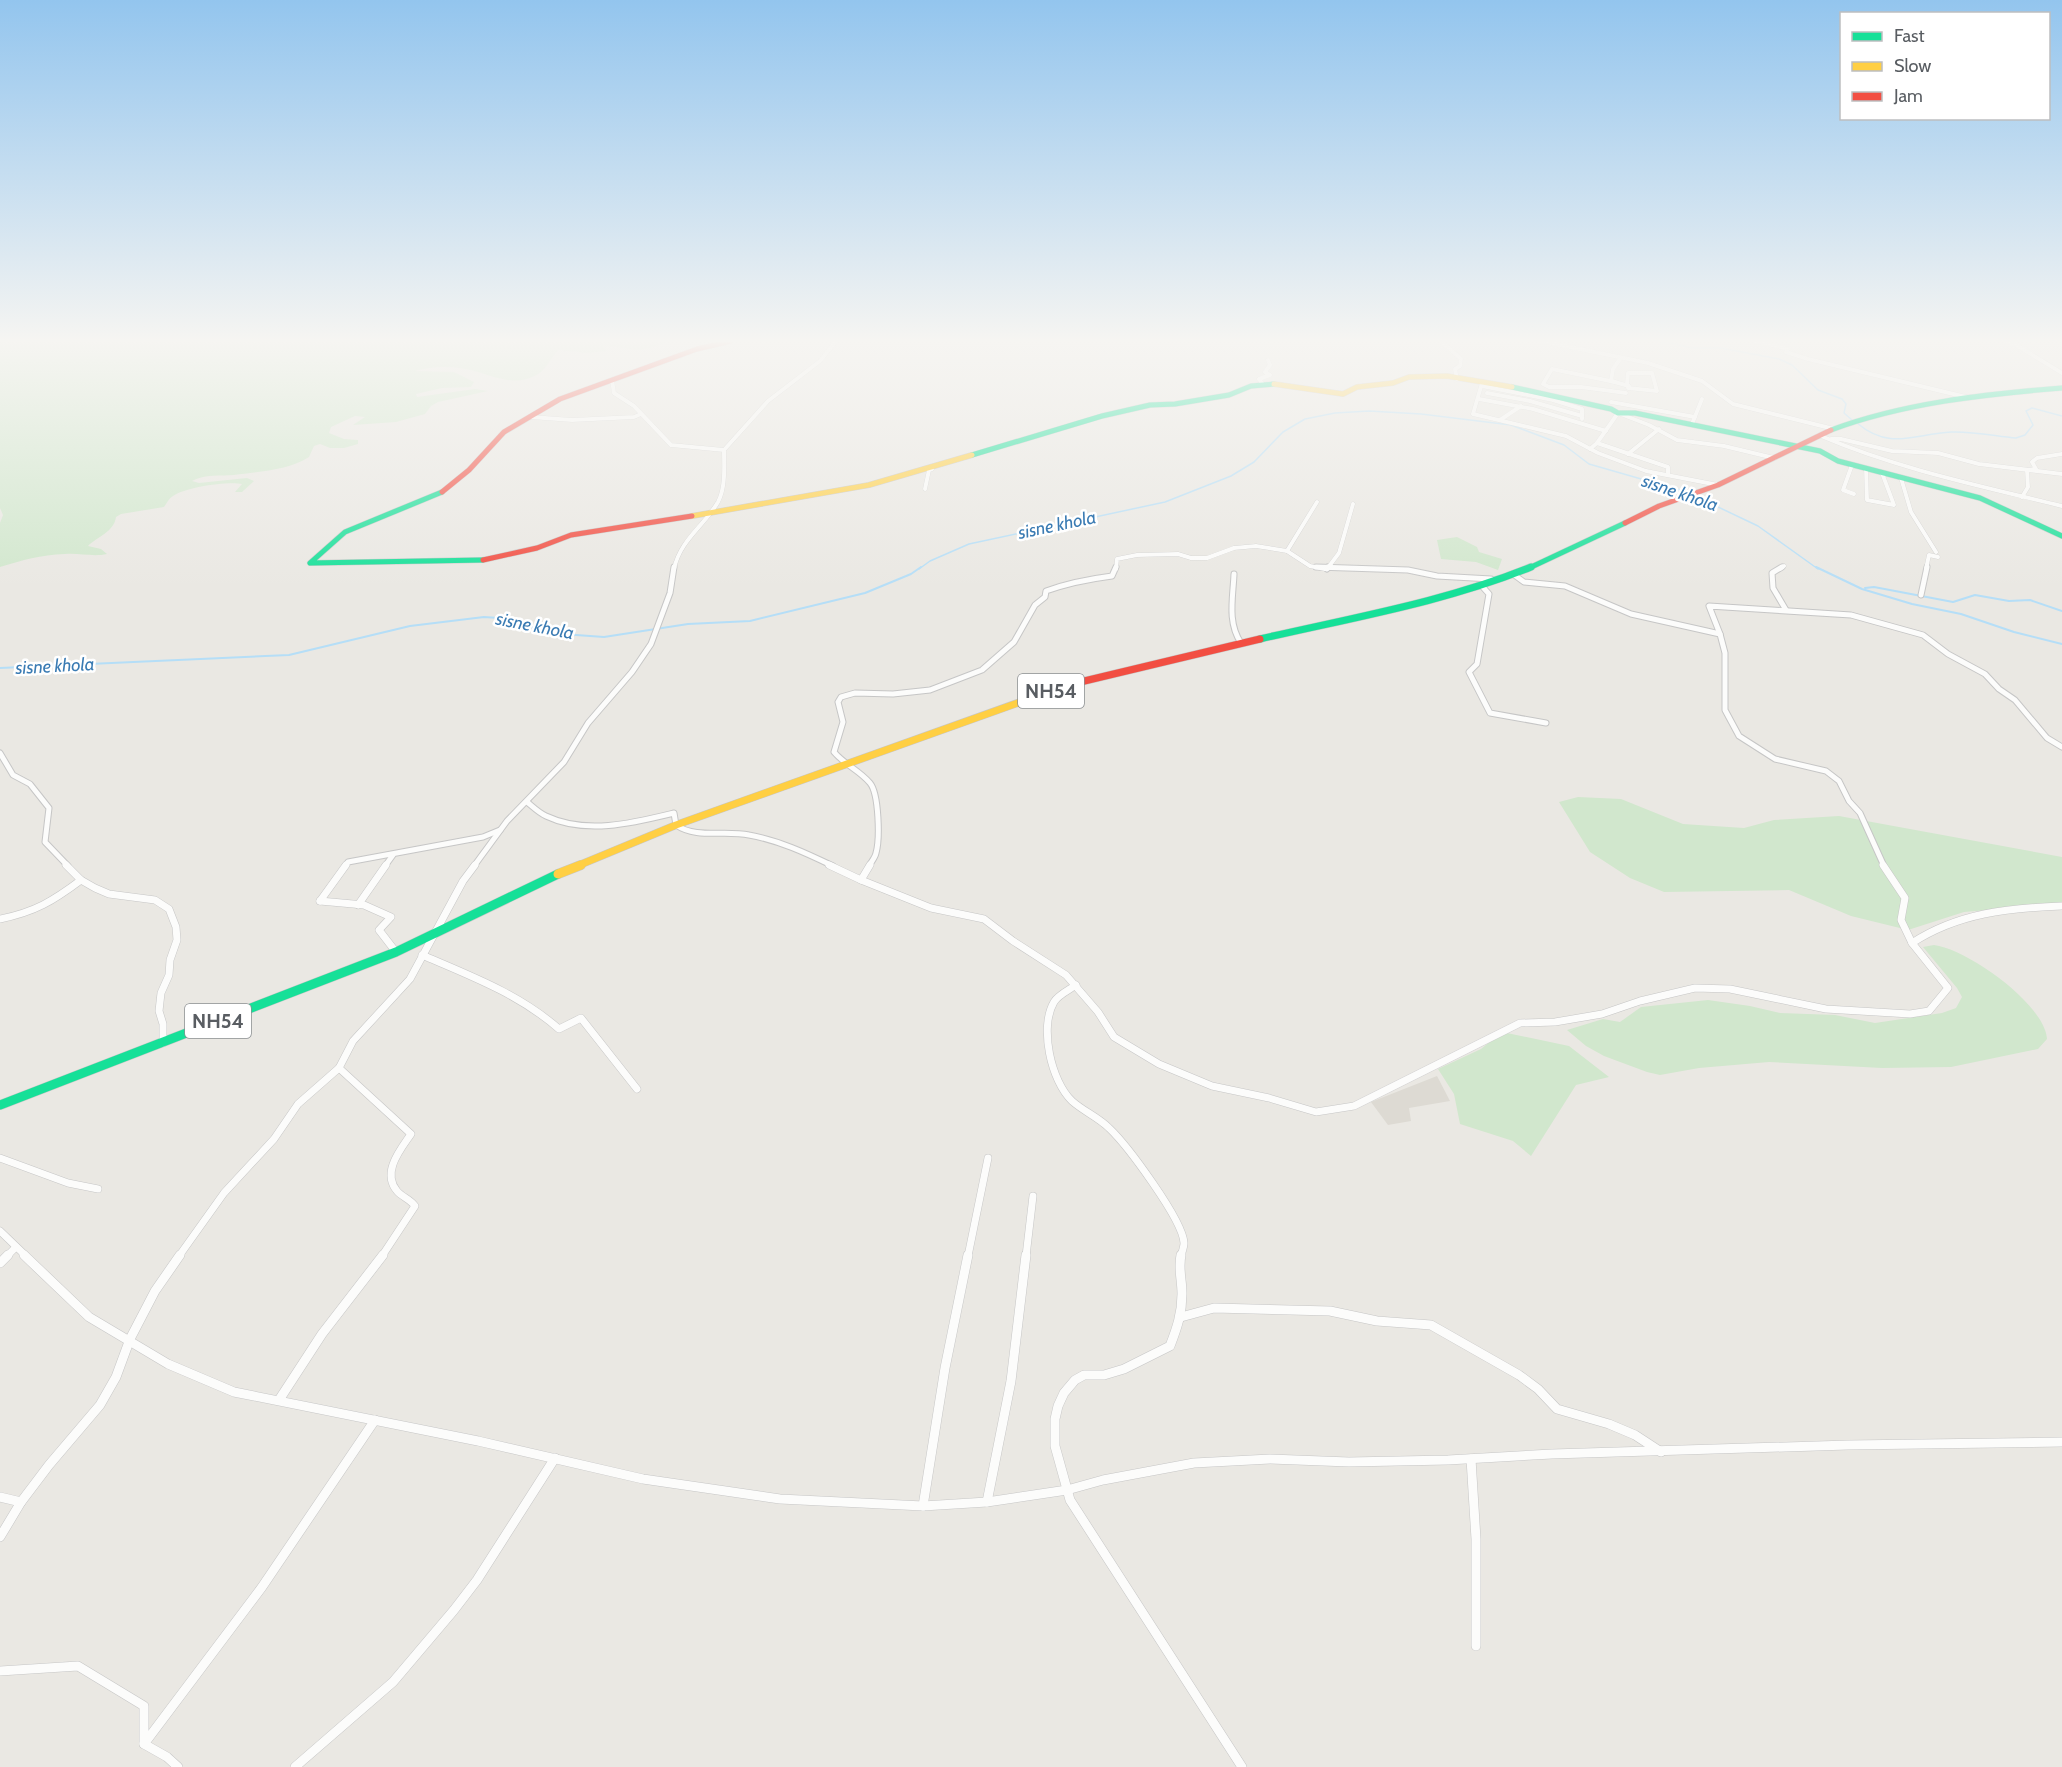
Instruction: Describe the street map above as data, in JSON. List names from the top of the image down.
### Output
{
  "streets": {
    "street": ["NH54"]
  },
  "water": ["sisne khola"],
  "legend": ["Fast", "Slow", "Jam"]
}
